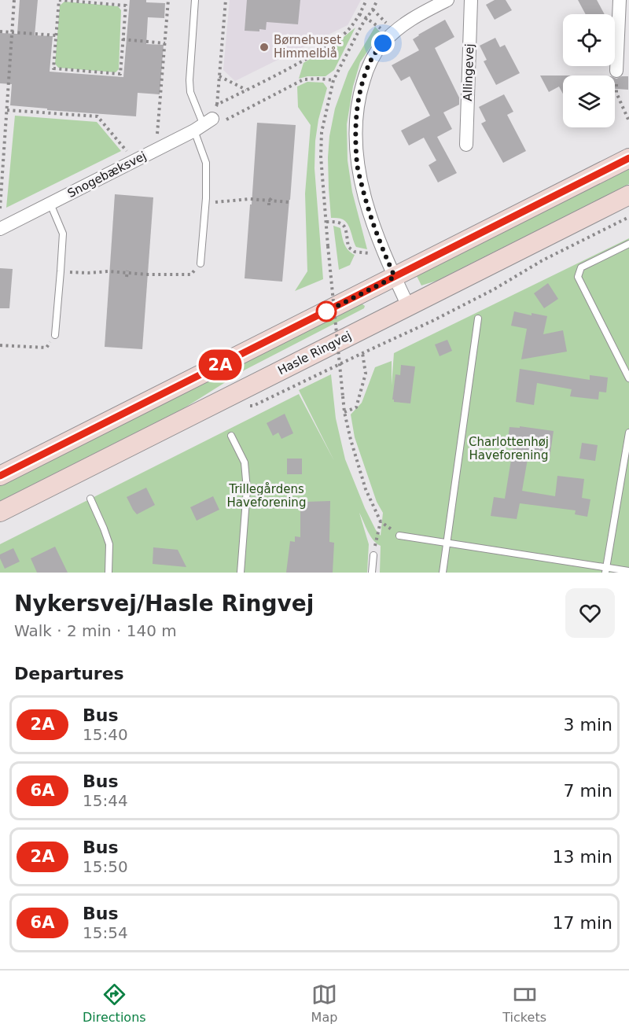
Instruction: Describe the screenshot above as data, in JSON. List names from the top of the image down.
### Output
{
  "streets": {
    "main road": ["Hasle Ringvej"],
    "street": ["Allingevej", "Snogebæksvej"]
  },
  "parks": ["Charlottenhøj Haveforening", "Trillegårdens Haveforening"],
  "places": ["Børnehuset Himmelblå"],
  "lines": ["bus line 2A"],
  "page": {
    "on_map": "2A",
    "heading": [
      ["Nykersvej/Hasle Ringvej", "Walk · 2 min · 140 m"],
      "Departures"
    ],
    "list": [
      {
        "mark": "2A",
        "name": "Bus",
        "note": "15:40",
        "value": "3 min"
      },
      {
        "mark": "6A",
        "name": "Bus",
        "note": "15:44",
        "value": "7 min"
      },
      {
        "mark": "2A",
        "name": "Bus",
        "note": "15:50",
        "value": "13 min"
      },
      {
        "mark": "6A",
        "name": "Bus",
        "note": "15:54",
        "value": "17 min"
      }
    ],
    "tabs": ["Directions", "Map", "Tickets"]
  }
}
